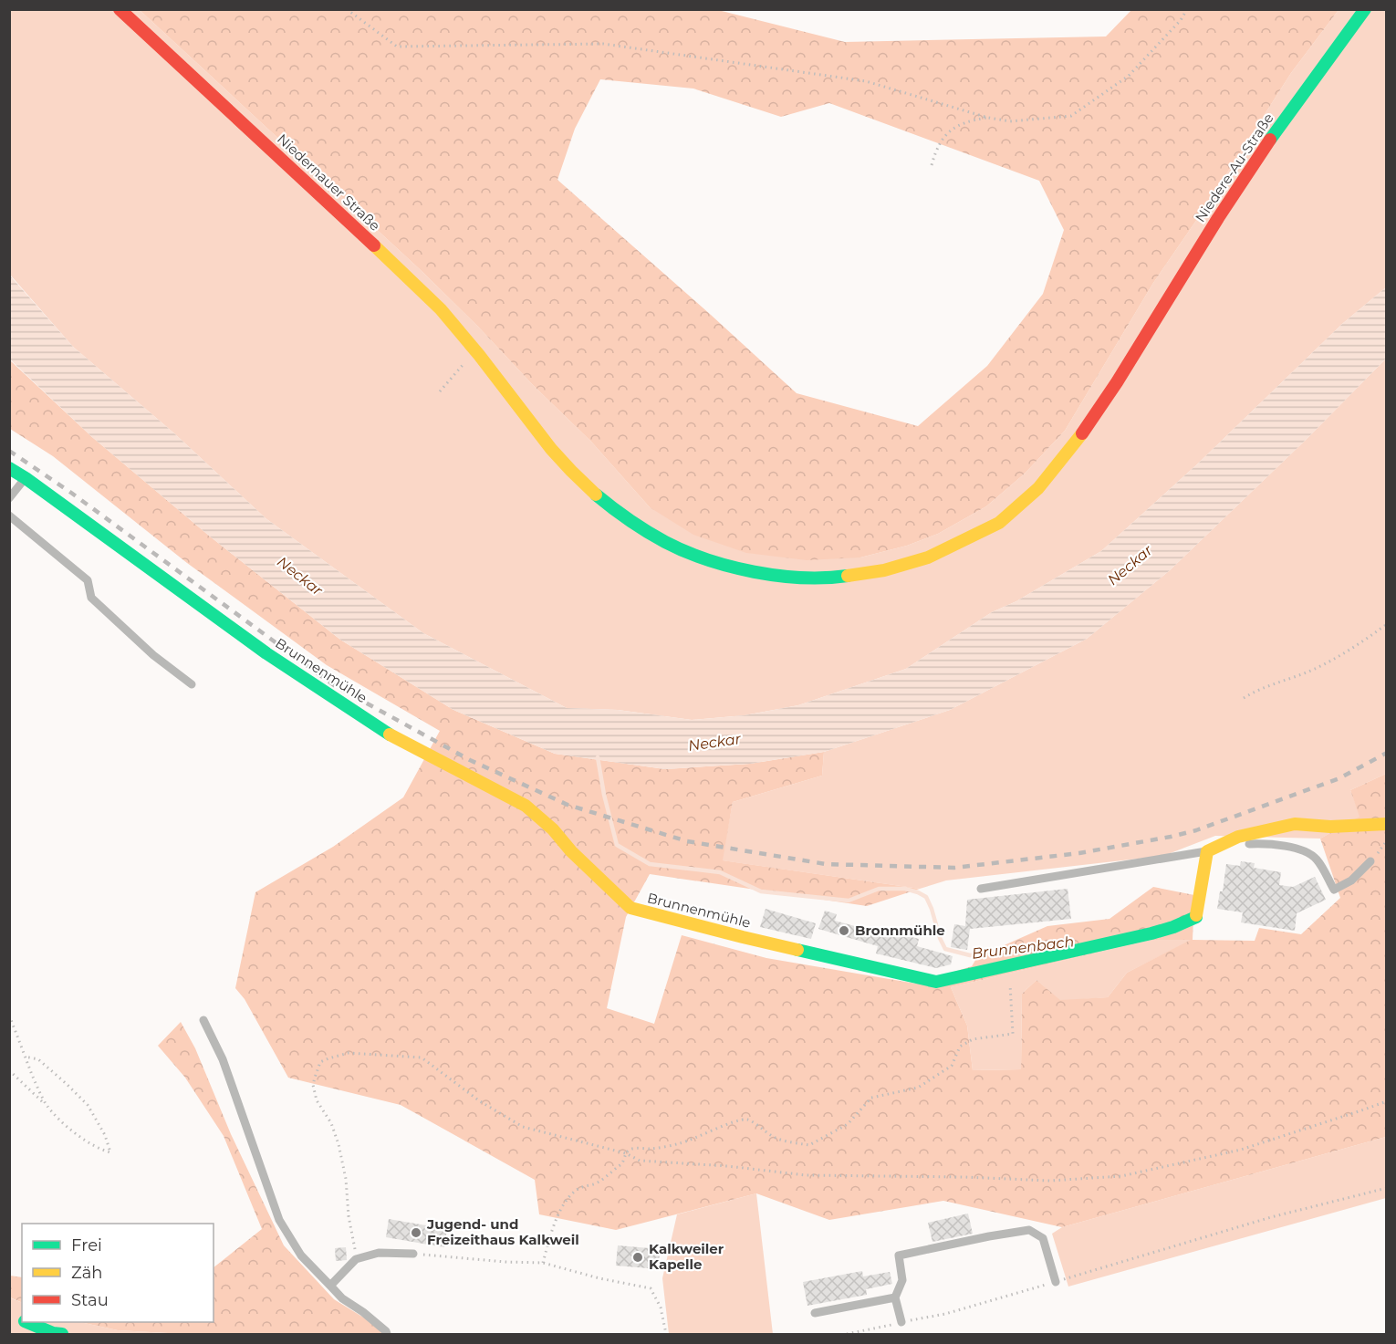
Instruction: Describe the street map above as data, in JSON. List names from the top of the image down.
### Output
{
  "streets": {
    "main road": ["Niedere-Au-Straße", "Niedernauer Straße", "Brunnenmühle"]
  },
  "crossings": [
    ["Niedere-Au-Straße", "Niedernauer Straße"]
  ],
  "water": ["Neckar", "Brunnenbach"],
  "places": ["Bronnmühle", "Jugend- und Freizeithaus Kalkweil", "Kalkweiler Kapelle"],
  "legend": ["Frei", "Zäh", "Stau"]
}
